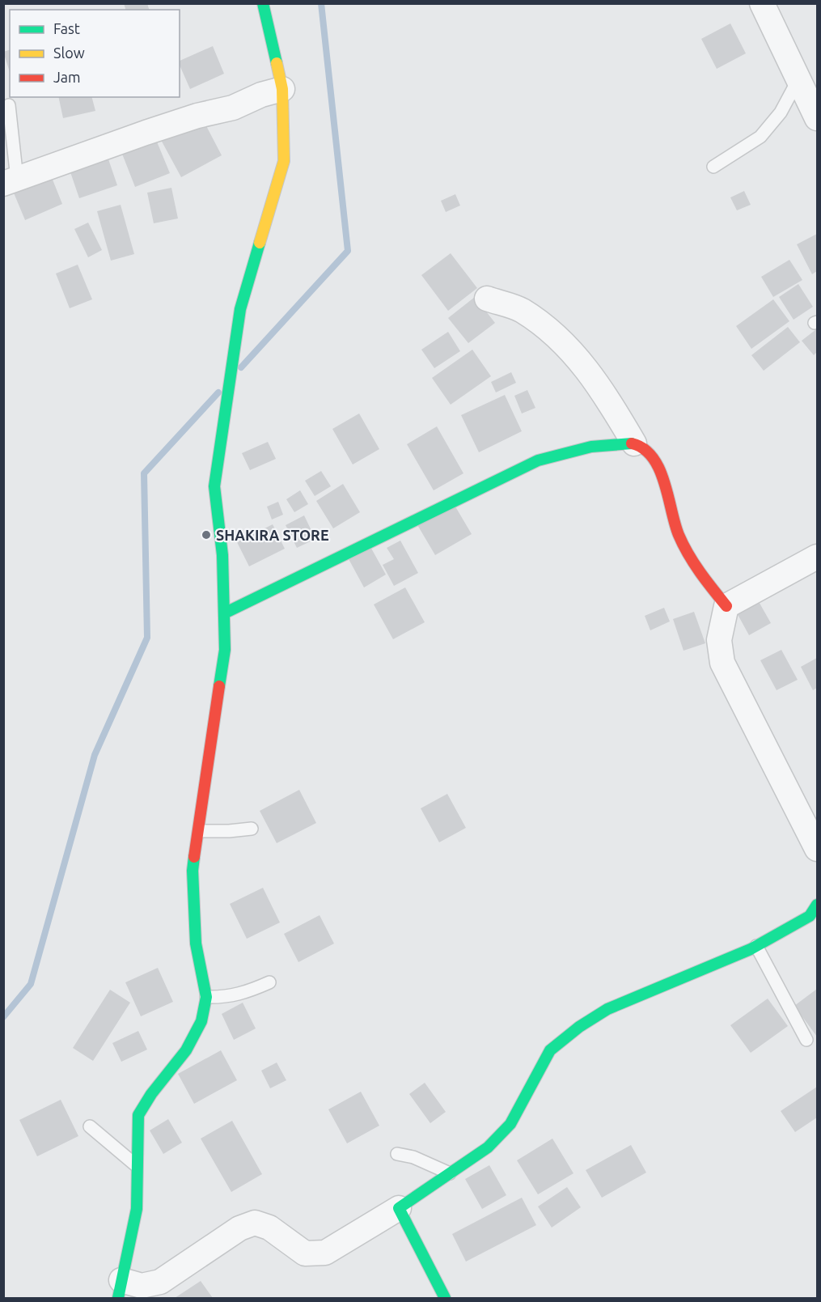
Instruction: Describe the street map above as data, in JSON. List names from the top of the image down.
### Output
{
  "places": ["SHAKIRA STORE"],
  "legend": ["Fast", "Slow", "Jam"]
}
